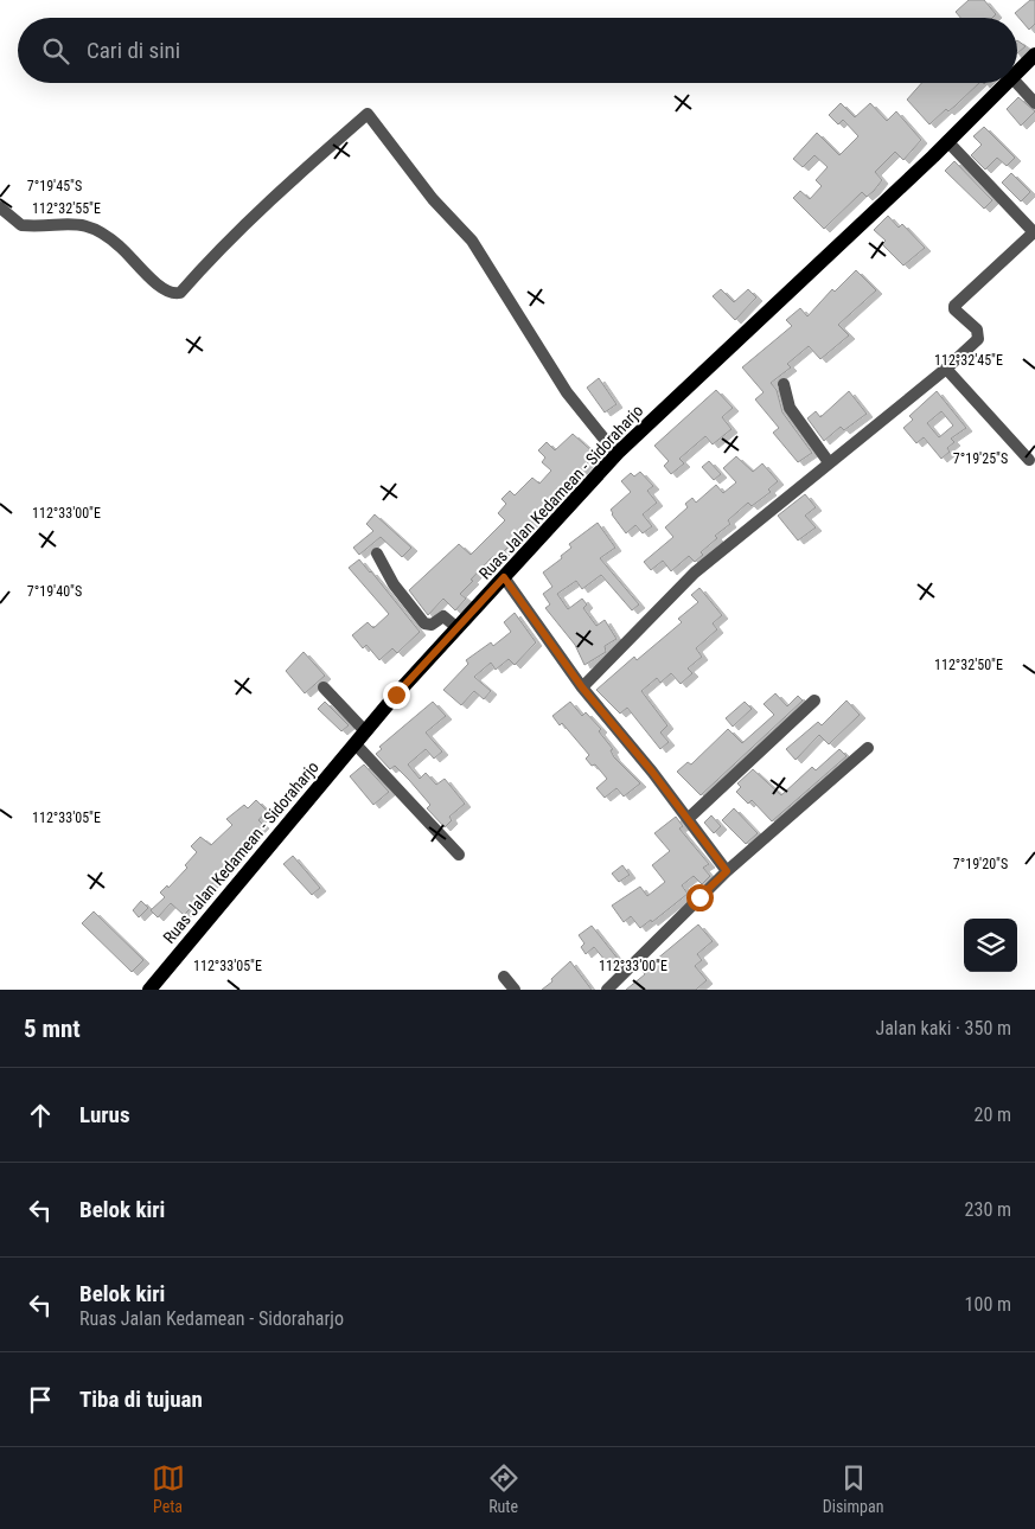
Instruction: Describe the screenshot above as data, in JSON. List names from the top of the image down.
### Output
{
  "streets": {
    "main road": ["Ruas Jalan Kedamean - Sidoraharjo"]
  },
  "page": {
    "search": "Cari di sini",
    "heading": ["5 mnt", "Jalan kaki · 350 m"],
    "list": [
      ["Lurus", "20 m"],
      ["Belok kiri", "230 m"],
      ["Belok kiri", "Ruas Jalan Kedamean - Sidoraharjo", "100 m"],
      "Tiba di tujuan"
    ],
    "nav": ["Peta", "Rute", "Disimpan"]
  },
  "coordinates": [
    "7°19'45\"S",
    "112°32'55\"E",
    "112°32'45\"E",
    "7°19'25\"S",
    "112°33'00\"E",
    "7°19'40\"S",
    "112°32'50\"E",
    "112°33'05\"E",
    "7°19'20\"S"
  ]
}
